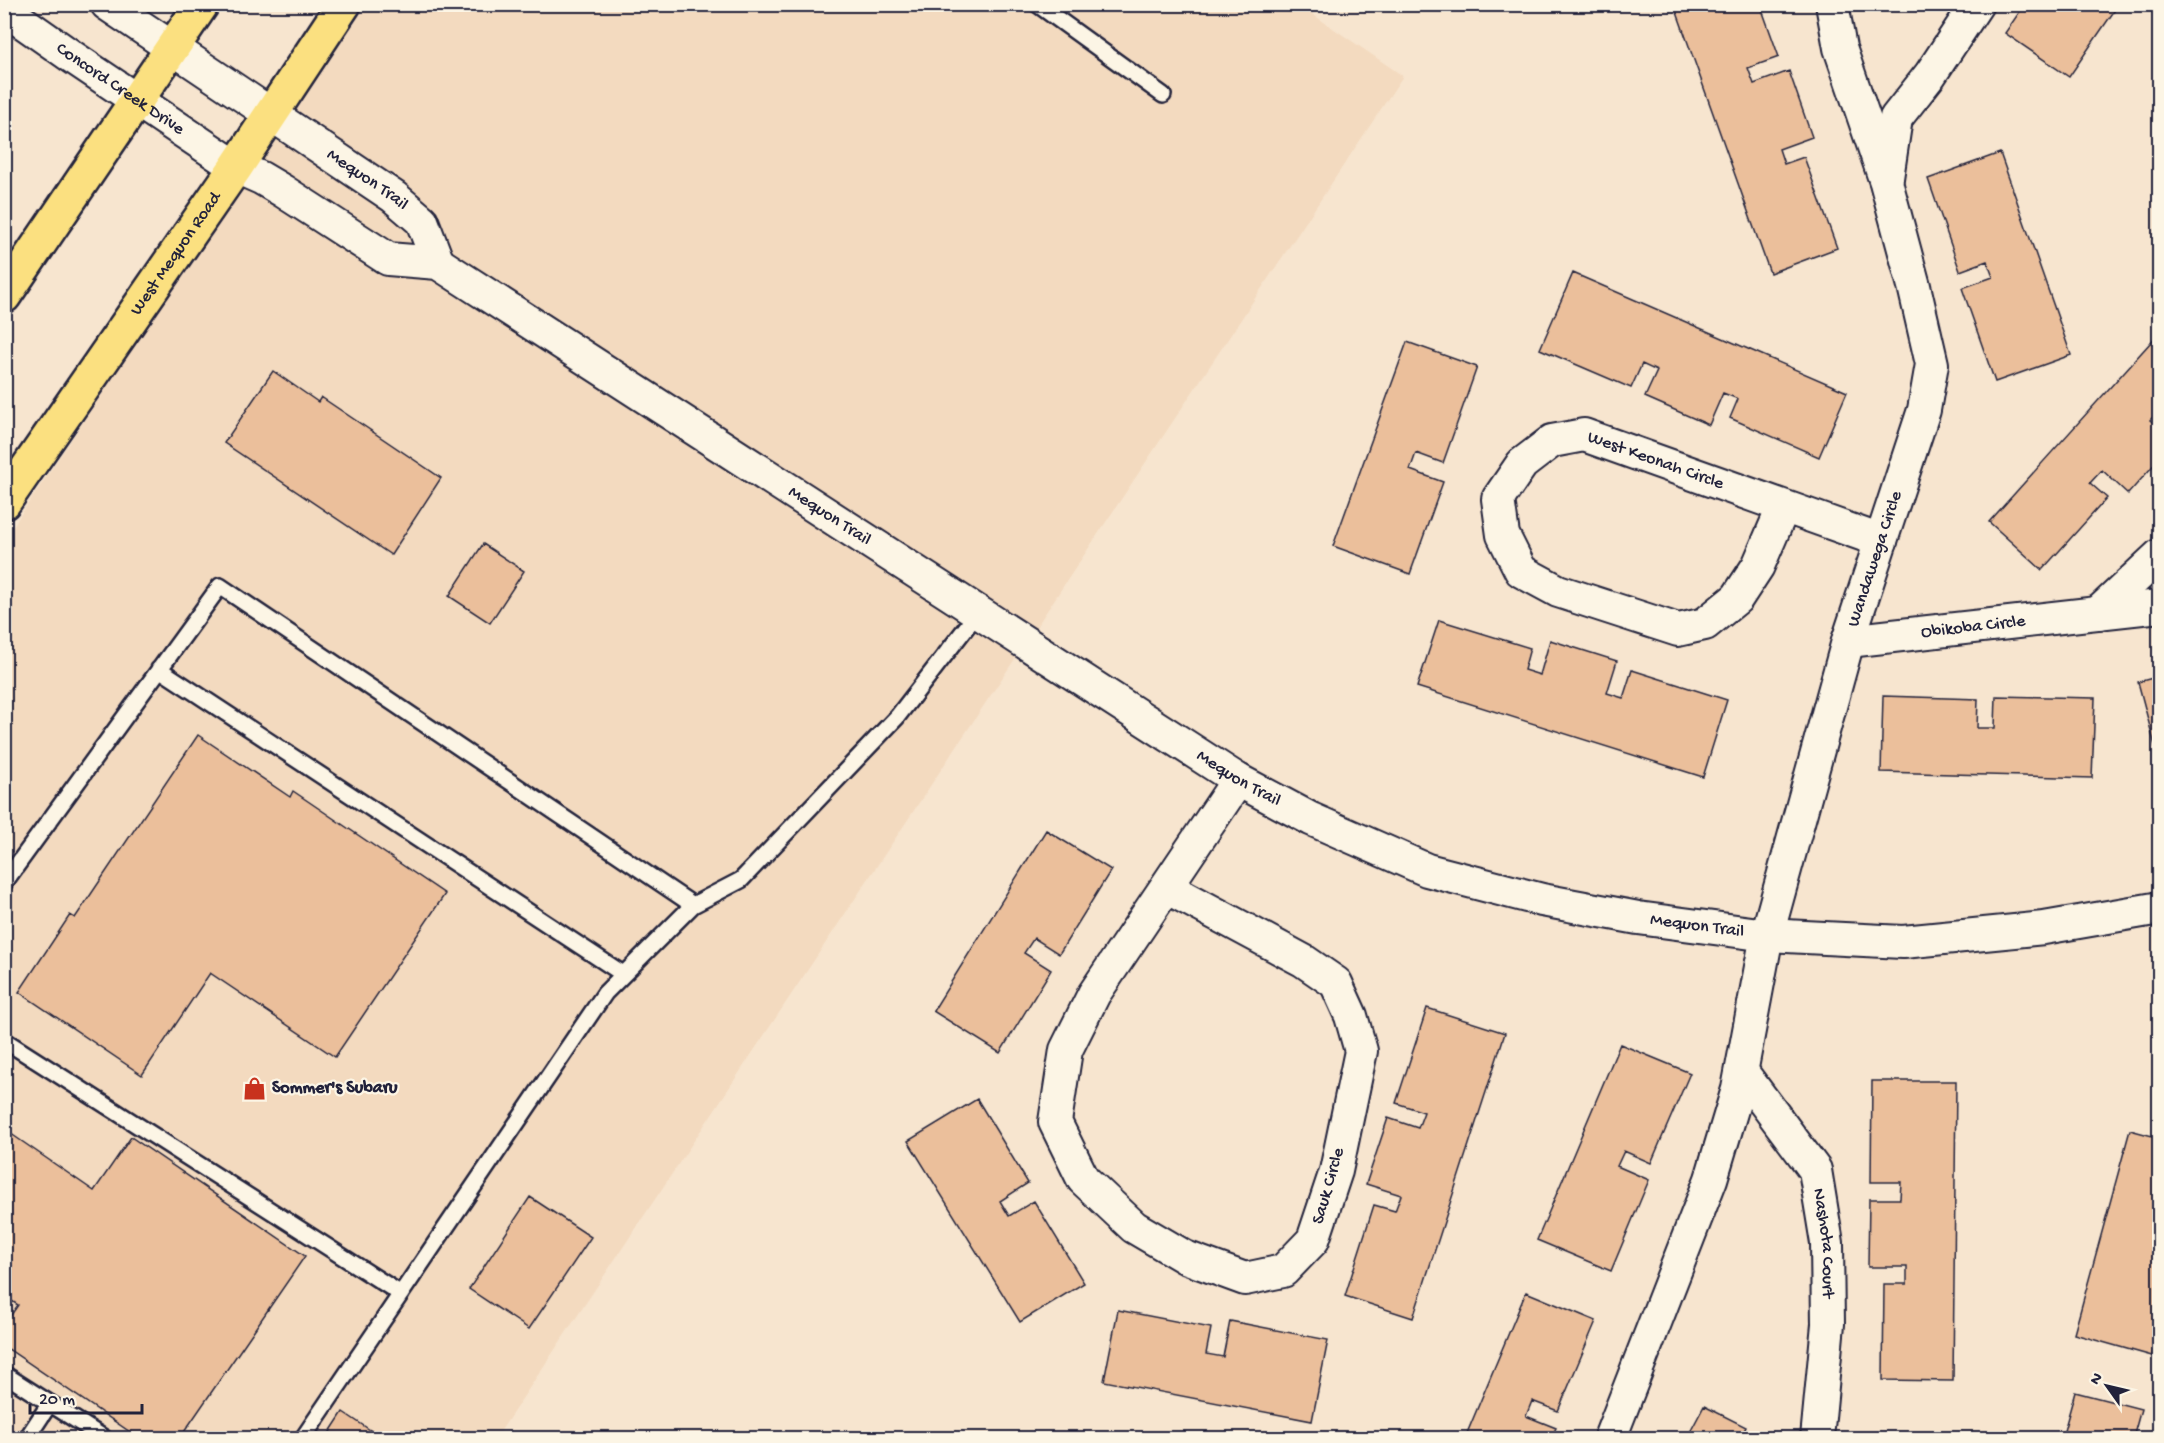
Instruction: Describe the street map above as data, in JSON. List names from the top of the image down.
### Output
{
  "streets": {
    "main road": ["West Mequon Road"],
    "street": [
      "Concord Creek Drive",
      "Mequon Trail",
      "West Keonah Circle",
      "Wandawega Circle",
      "Obikoba Circle",
      "Sauk Circle",
      "Nashota Court"
    ]
  },
  "crossings": [
    ["Concord Creek Drive", "Mequon Trail"],
    ["Concord Creek Drive", "West Mequon Road"],
    ["Mequon Trail", "West Mequon Road"],
    ["Mequon Trail", "Wandawega Circle"],
    ["Mequon Trail", "Sauk Circle"],
    ["West Keonah Circle", "Wandawega Circle"],
    ["Wandawega Circle", "Obikoba Circle"]
  ],
  "places": {
    "shop": ["Sommer's Subaru"]
  },
  "scale_bar": "20 m",
  "north": "top left"
}
